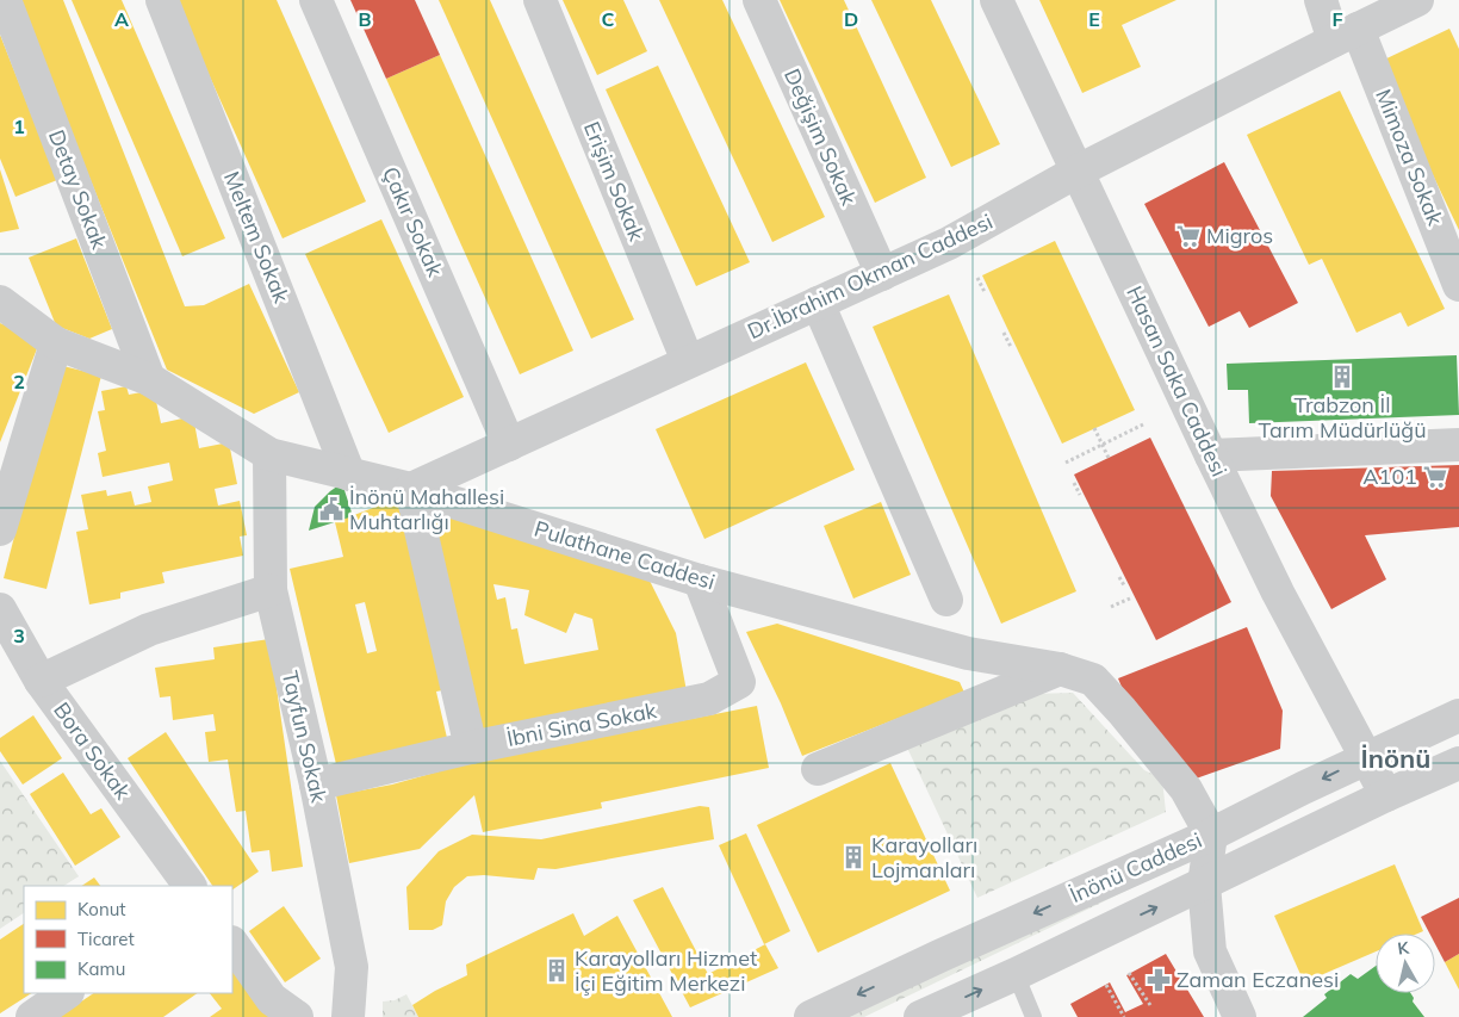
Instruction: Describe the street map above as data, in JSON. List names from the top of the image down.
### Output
{
  "streets": {
    "street": [
      "Değişim Sokak",
      "Mimoza Sokak",
      "Erişim Sokak",
      "Detay Sokak",
      "Çakır Sokak",
      "Meltem Sokak",
      "Dr.İbrahim Okman Caddesi",
      "Hasan Saka Caddesi",
      "Pulathane Caddesi",
      "İbni Sina Sokak",
      "Tayfun Sokak",
      "Bora Sokak",
      "İnönü Caddesi"
    ]
  },
  "crossings": [
    ["Değişim Sokak", "Dr.İbrahim Okman Caddesi"],
    ["Mimoza Sokak", "Dr.İbrahim Okman Caddesi"],
    ["Erişim Sokak", "Dr.İbrahim Okman Caddesi"],
    ["Detay Sokak", "Pulathane Caddesi"],
    ["Çakır Sokak", "Dr.İbrahim Okman Caddesi"],
    ["Meltem Sokak", "Pulathane Caddesi"],
    ["Dr.İbrahim Okman Caddesi", "Hasan Saka Caddesi"],
    ["Dr.İbrahim Okman Caddesi", "Pulathane Caddesi"],
    ["Hasan Saka Caddesi", "İnönü Caddesi"],
    ["Pulathane Caddesi", "İbni Sina Sokak"],
    ["Pulathane Caddesi", "Tayfun Sokak"],
    ["Pulathane Caddesi", "İnönü Caddesi"],
    ["İbni Sina Sokak", "Tayfun Sokak"]
  ],
  "districts": ["İnönü"],
  "places": {
    "supermarket": ["Migros", "A101"],
    "building": ["Trabzon İl Tarım Müdürlüğü", "Karayolları Lojmanları", "Karayolları Hizmet İçi Eğitim Merkezi"],
    "public building": ["İnönü Mahallesi Muhtarlığı"],
    "pharmacy": ["Zaman Eczanesi"]
  },
  "legend": ["Konut", "Ticaret", "Kamu"],
  "north": "top",
  "grid": {
    "columns": [
      "A",
      "B",
      "C",
      "D",
      "E",
      "F"
    ],
    "rows": ["1", "2", "3"]
  }
}
